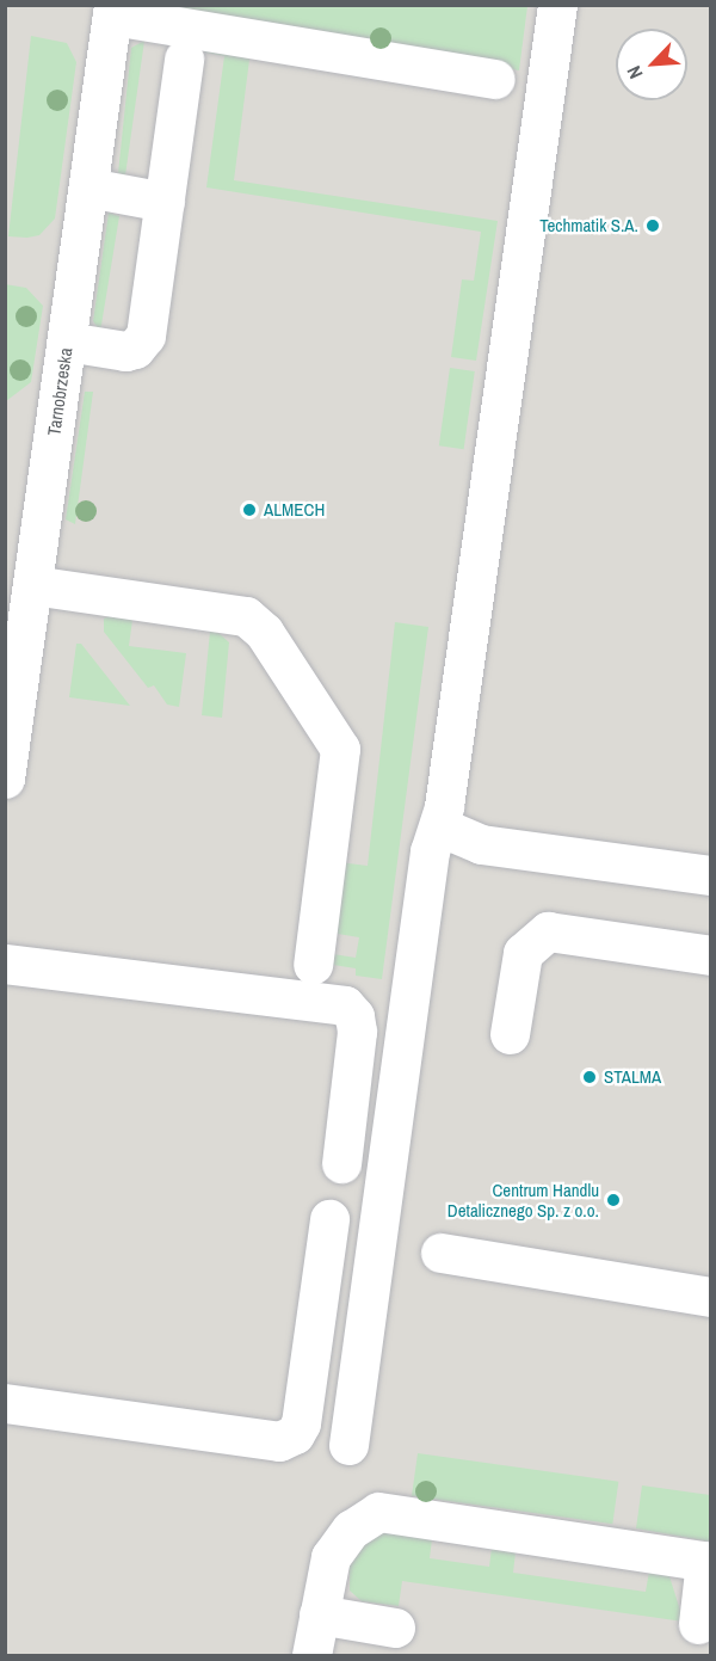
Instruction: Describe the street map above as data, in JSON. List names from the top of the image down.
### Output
{
  "streets": {
    "lane": ["Tarnobrzeska"]
  },
  "places": [
    "Techmatik S.A.",
    "ALMECH",
    "STALMA",
    "Centrum Handlu Detalicznego Sp. z o.o."
  ],
  "north": "bottom left"
}
